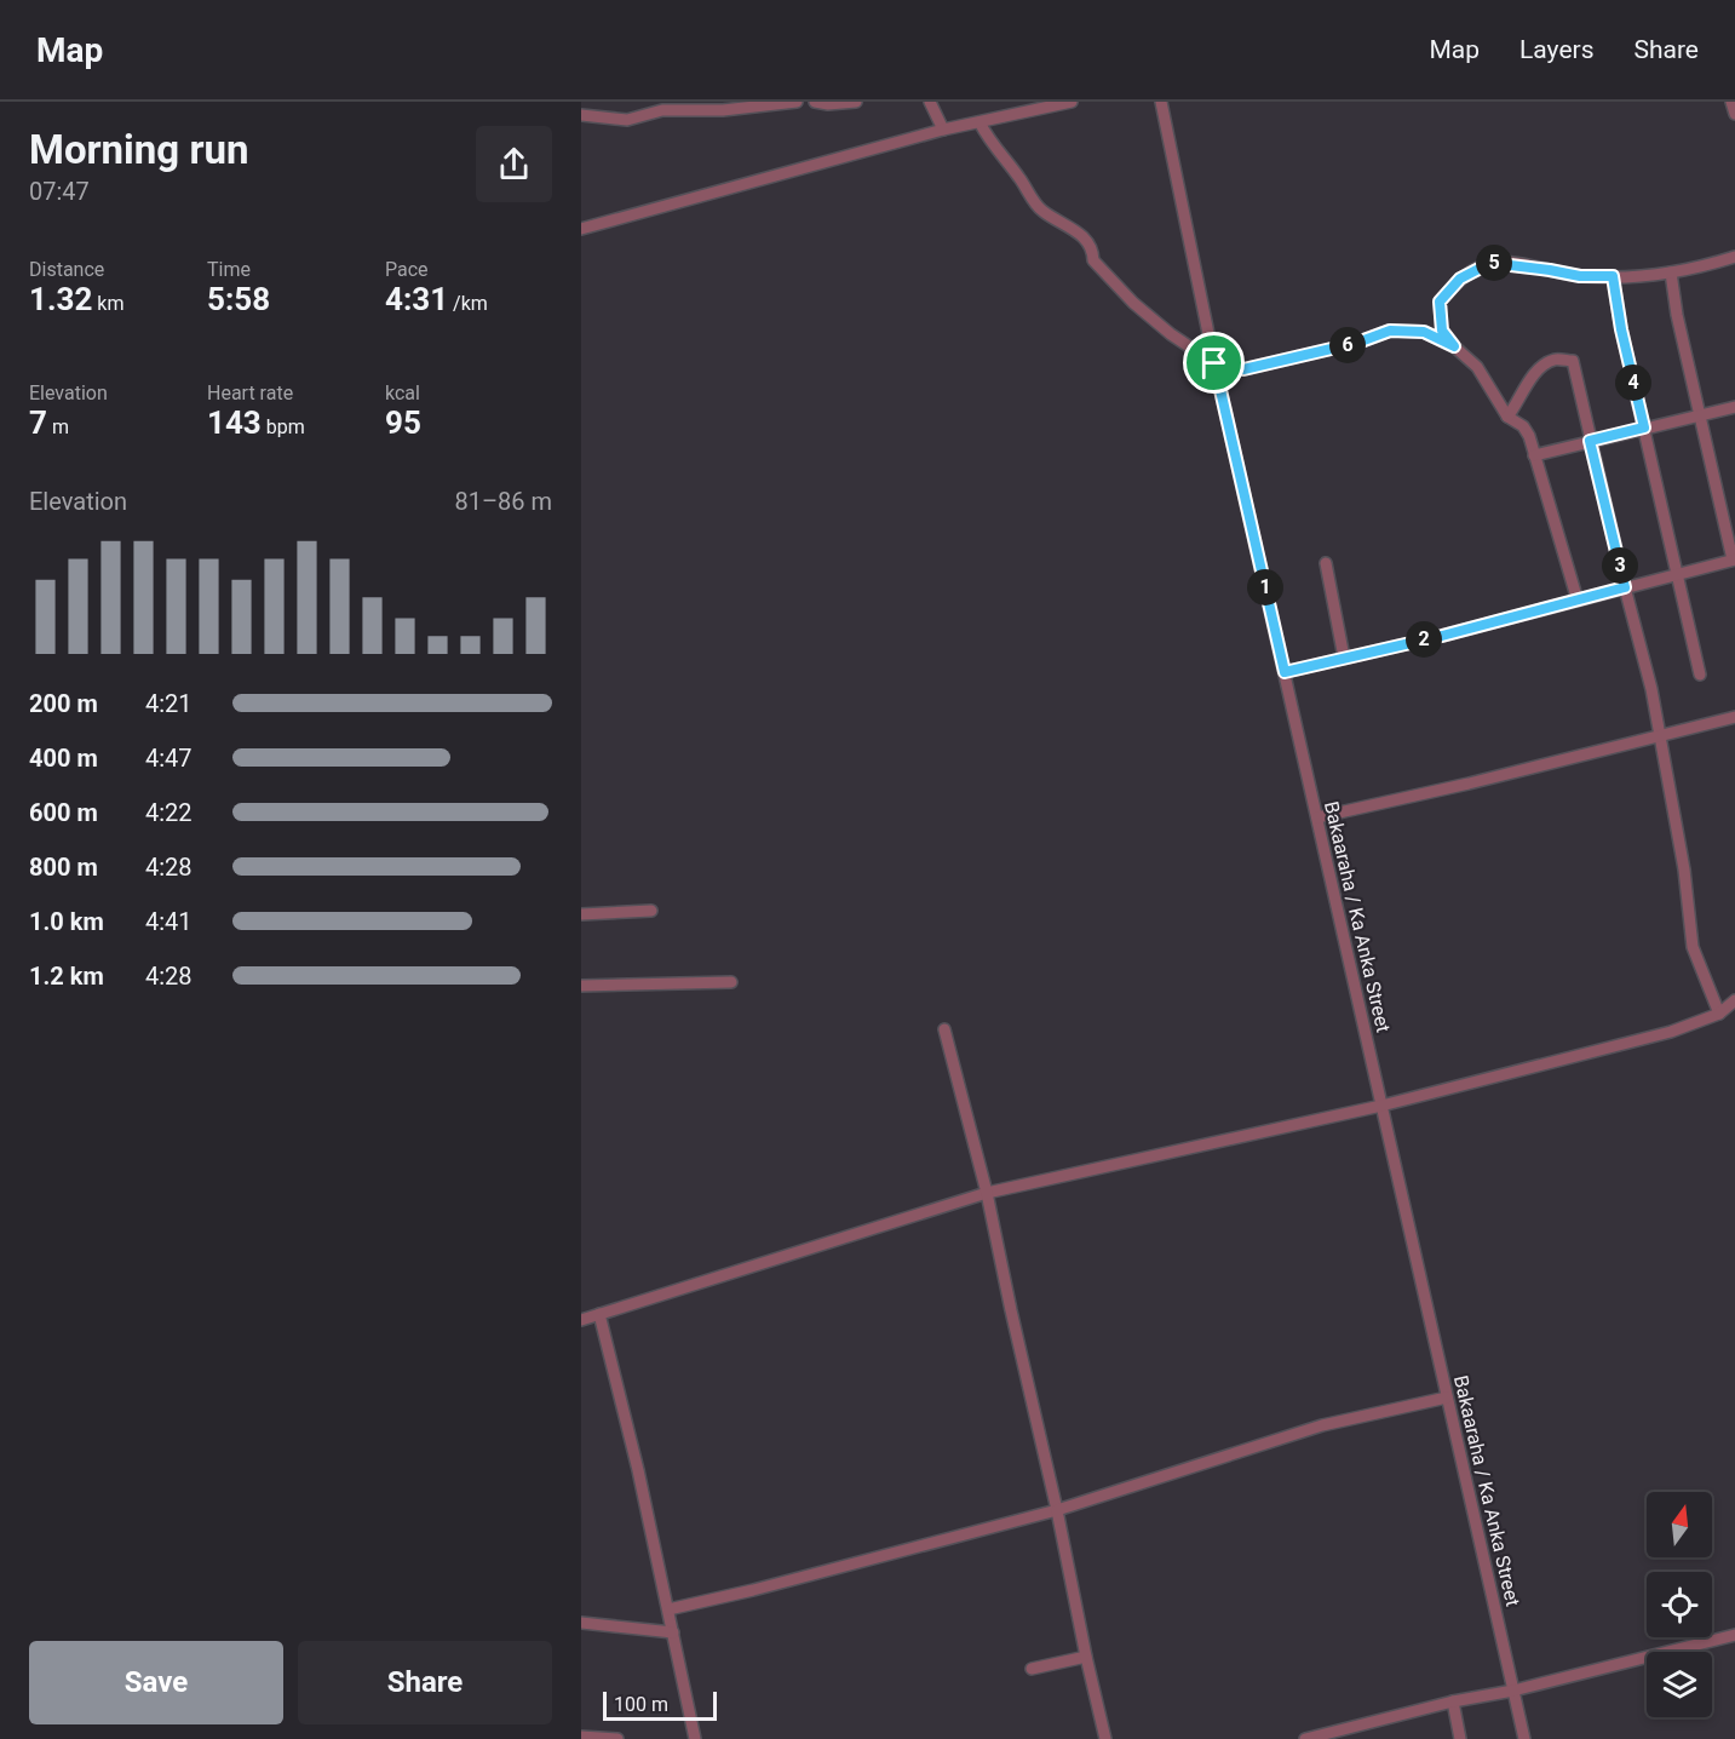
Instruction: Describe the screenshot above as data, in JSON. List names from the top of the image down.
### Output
{
  "streets": {
    "street": ["Bakaaraha / Ka Anka Street"]
  },
  "scale_bar": "100 m",
  "north": "top",
  "page": {
    "header": "Map",
    "nav": ["Map", "Layers", "Share"],
    "heading": ["Morning run", "07:47"],
    "stats": [
      ["Distance", "1.32 km"],
      ["Time", "5:58"],
      ["Pace", "4:31 /km"],
      ["Elevation", "7 m"],
      ["Heart rate", "143 bpm"],
      ["kcal", "95"]
    ],
    "pins": [
      "5",
      "6",
      "4",
      "3",
      "1",
      "2"
    ],
    "chart": ["Elevation", "81–86 m"],
    "list": [
      {
        "name": "200 m",
        "note": "4:21"
      },
      {
        "name": "400 m",
        "note": "4:47"
      },
      {
        "name": "600 m",
        "note": "4:22"
      },
      {
        "name": "800 m",
        "note": "4:28"
      },
      {
        "name": "1.0 km",
        "note": "4:41"
      },
      {
        "name": "1.2 km",
        "note": "4:28"
      }
    ],
    "buttons": ["Save", "Share"],
    "scale": "100 m"
  }
}
